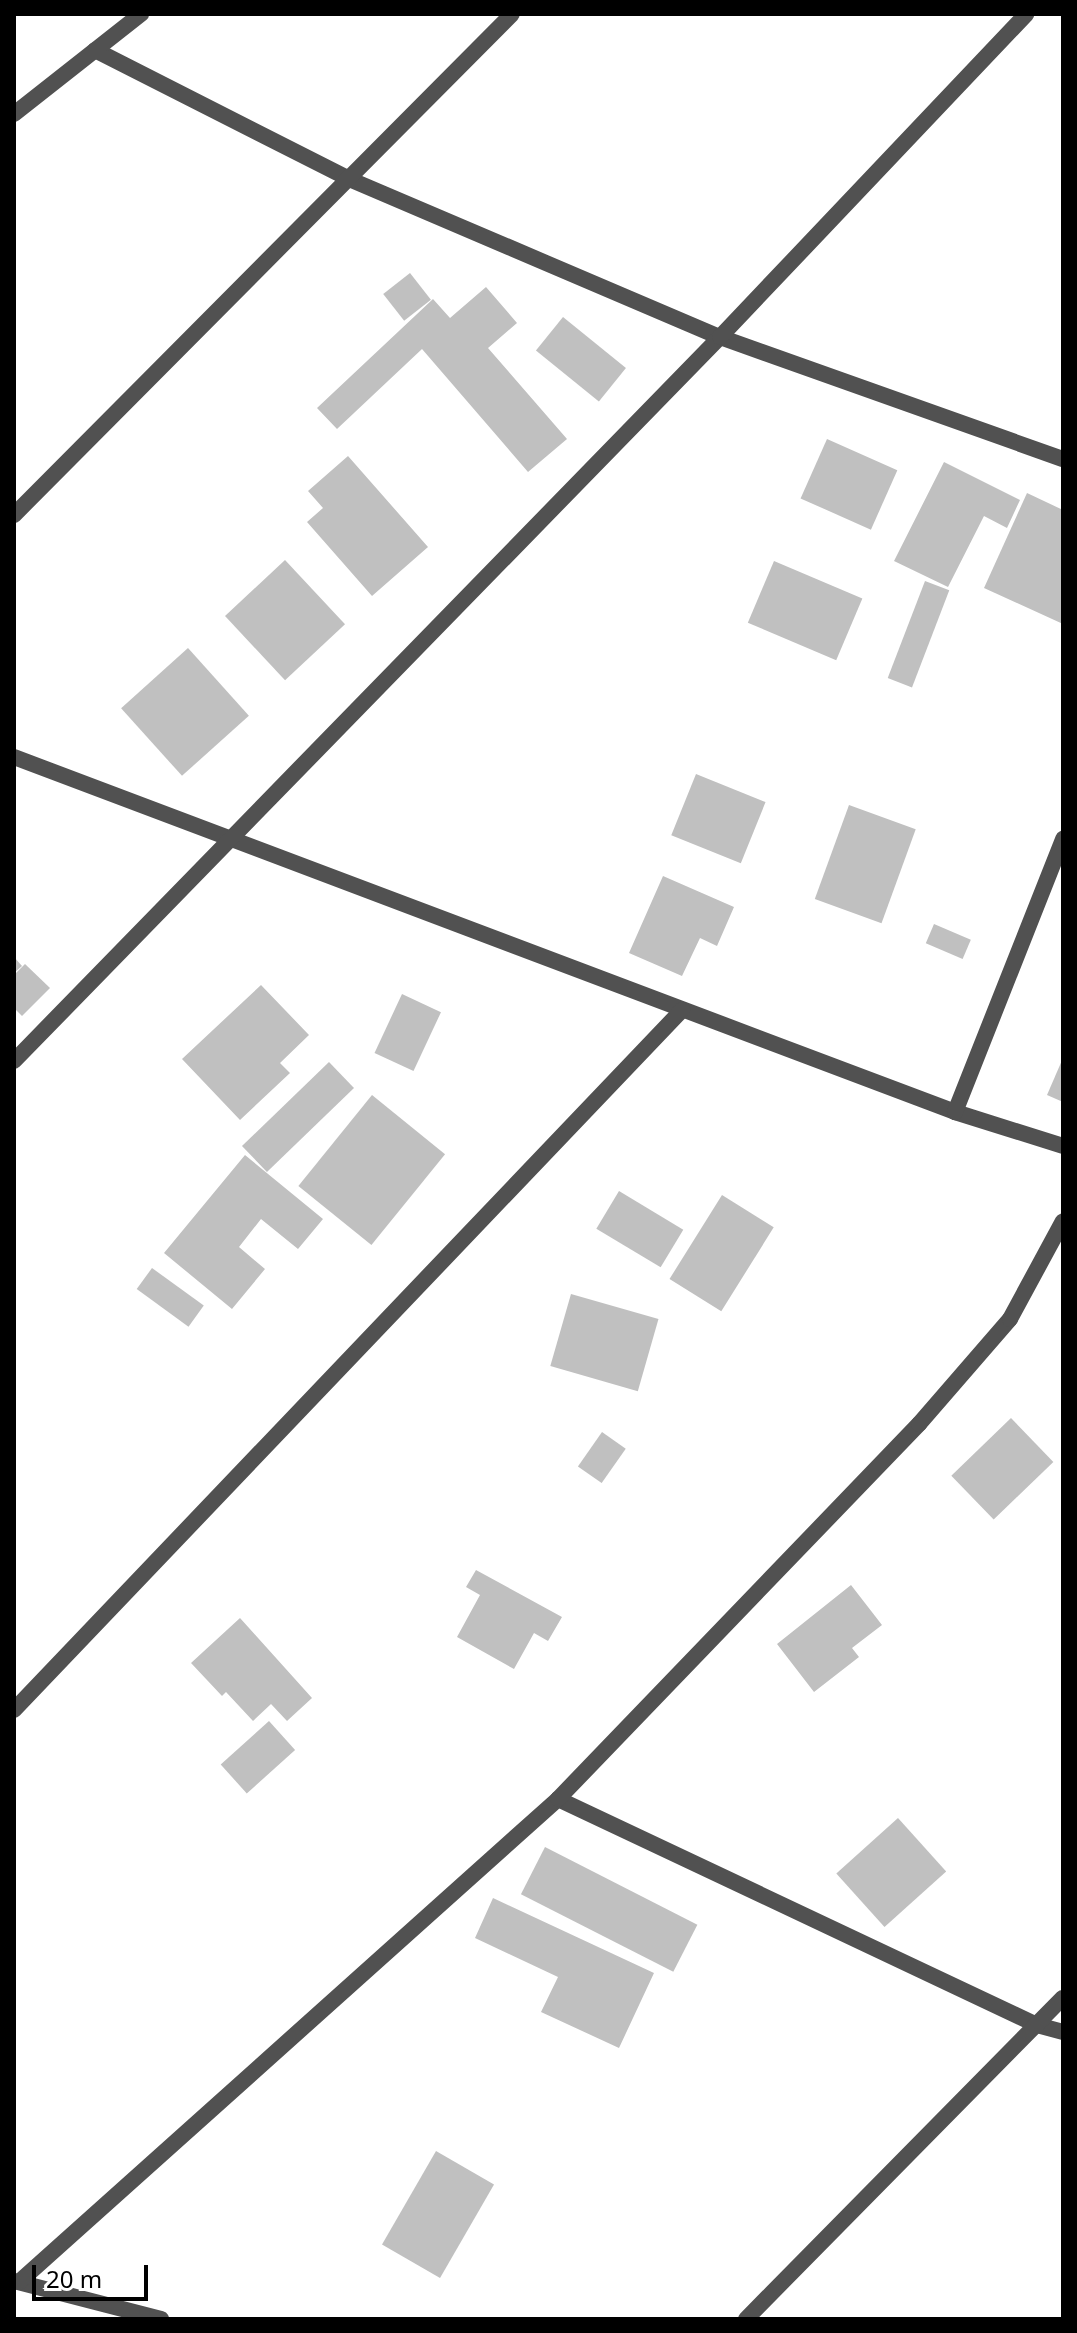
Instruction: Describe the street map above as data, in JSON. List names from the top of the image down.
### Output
{
  "scale_bar": "20 m"
}
